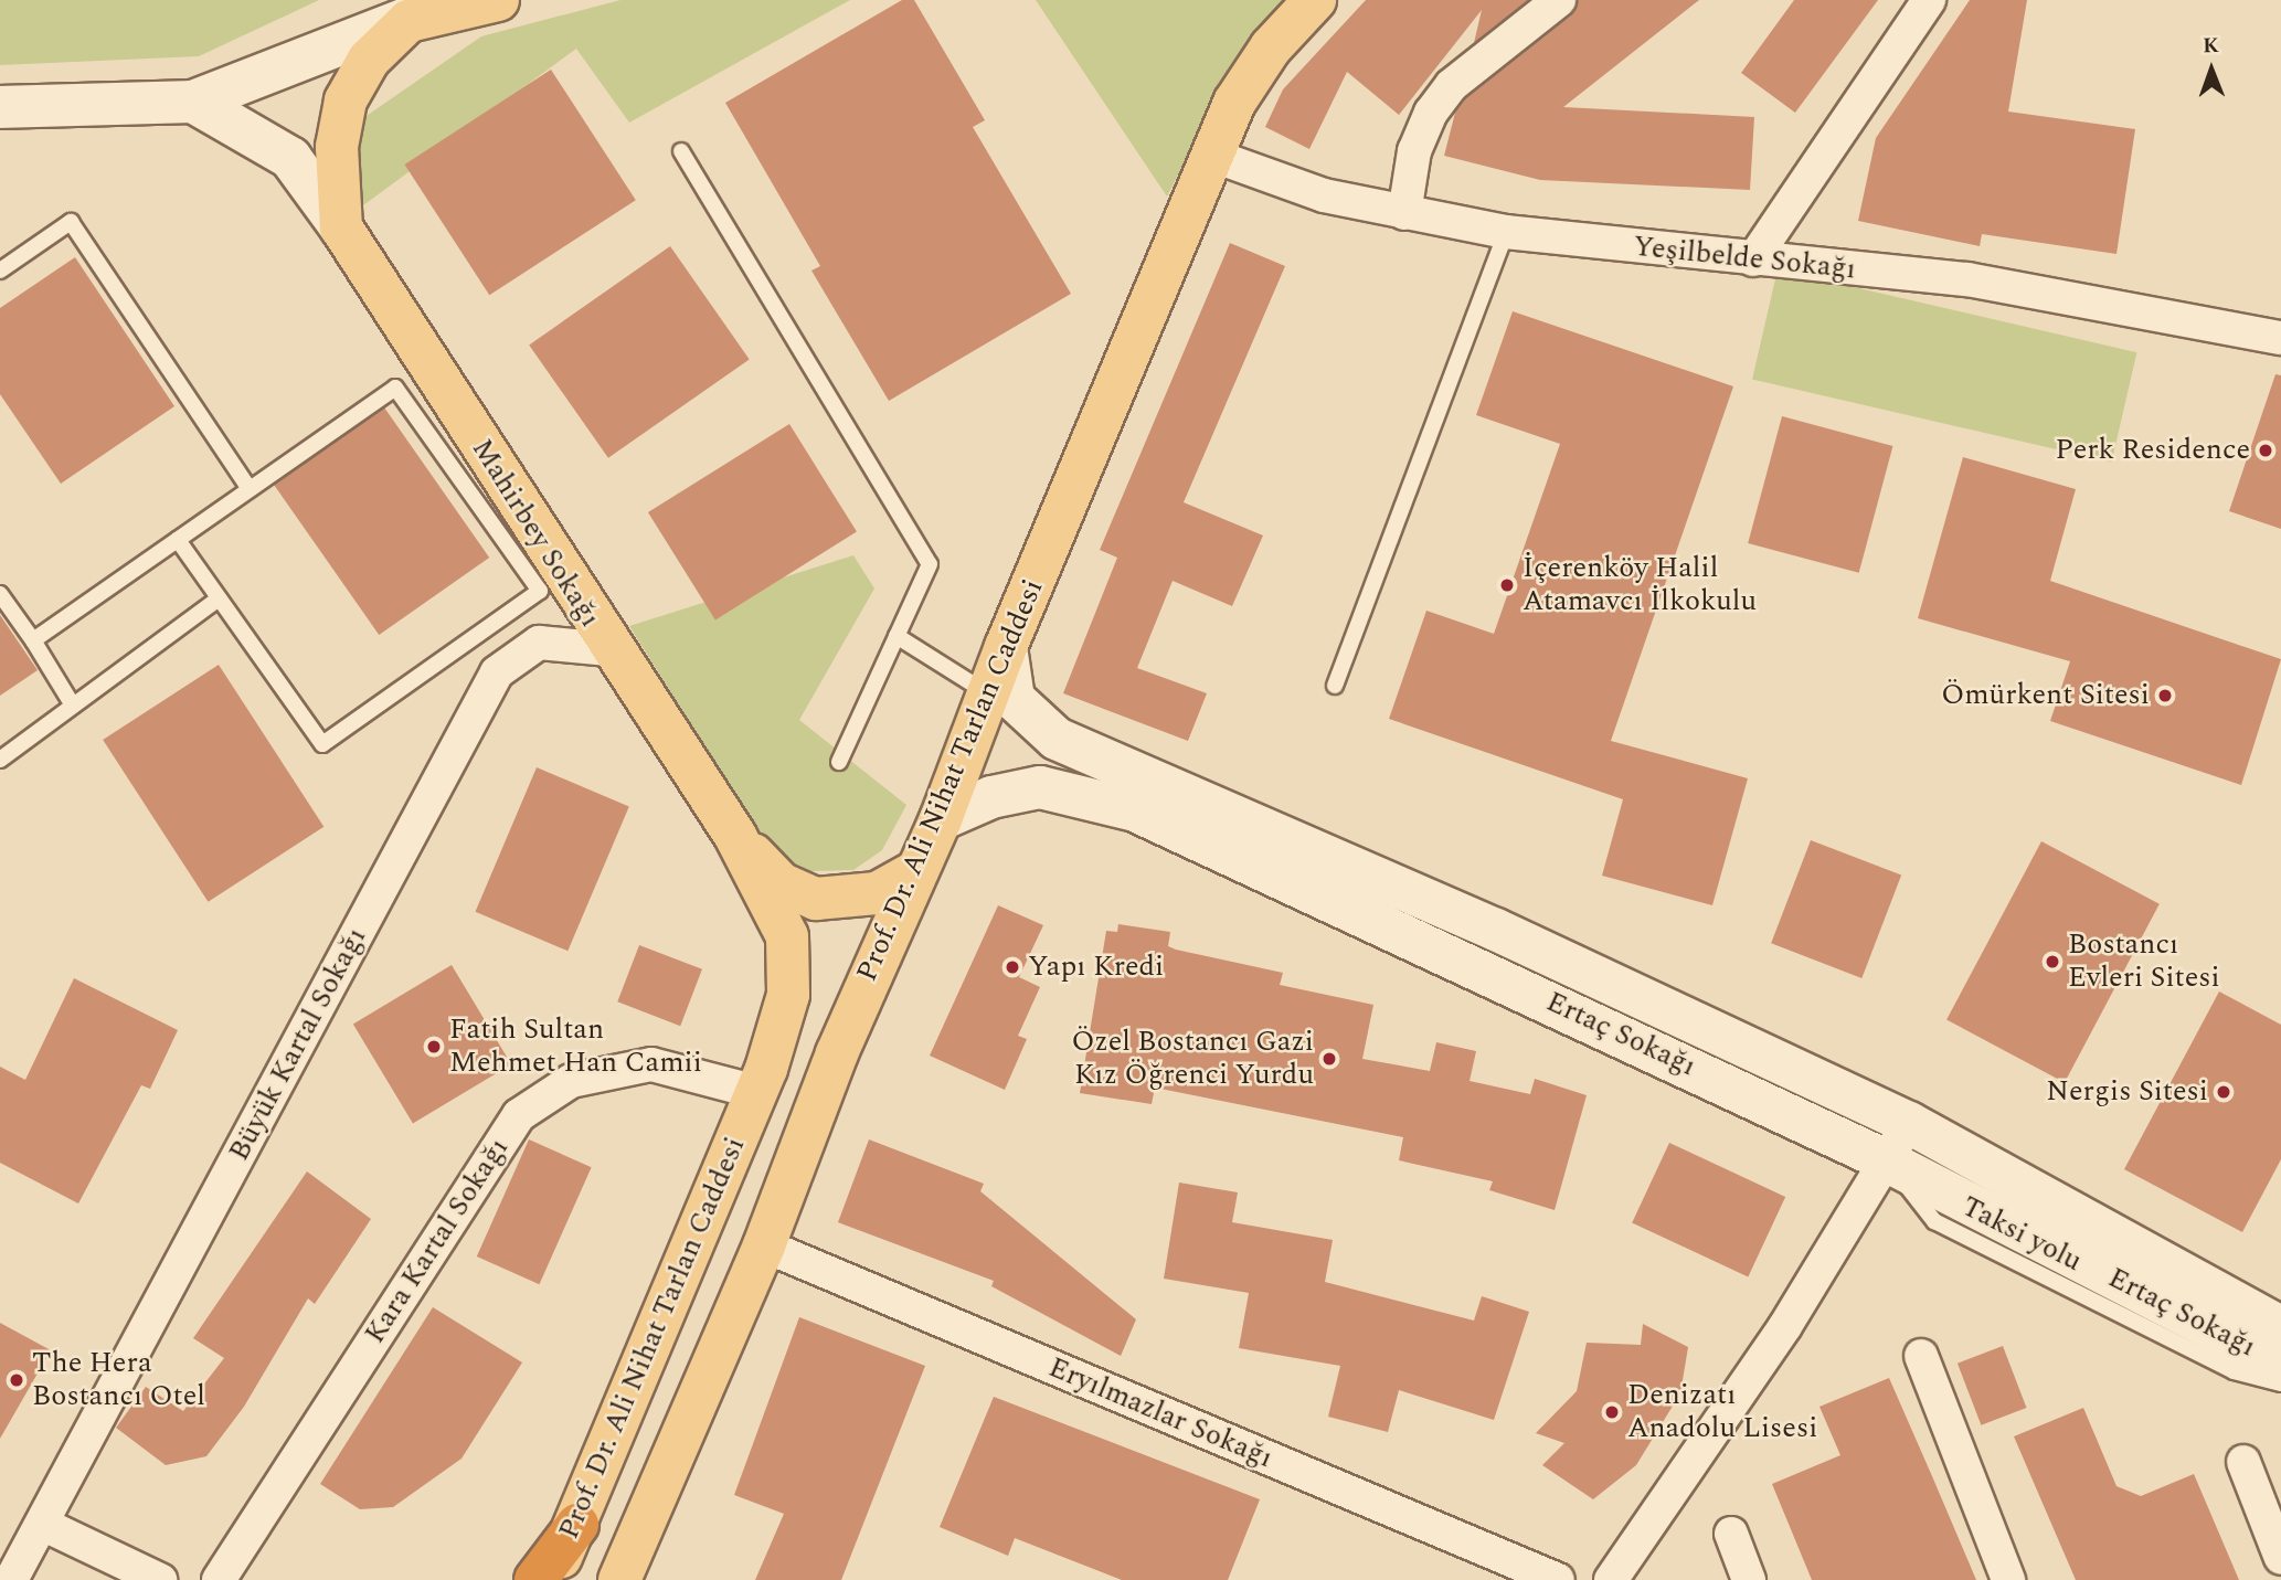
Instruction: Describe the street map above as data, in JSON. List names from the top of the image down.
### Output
{
  "streets": {
    "main road": ["Mahirbey Sokağı", "Prof. Dr. Ali Nihat Tarlan Caddesi"],
    "street": [
      "Yeşilbelde Sokağı",
      "Ertaç Sokağı",
      "Büyük Kartal Sokağı",
      "Kara Kartal Sokağı",
      "Eryılmazlar Sokağı"
    ],
    "lane": ["Taksi yolu"]
  },
  "crossings": [
    ["Yeşilbelde Sokağı", "Prof. Dr. Ali Nihat Tarlan Caddesi"],
    ["Mahirbey Sokağı", "Prof. Dr. Ali Nihat Tarlan Caddesi"],
    ["Mahirbey Sokağı", "Büyük Kartal Sokağı"],
    ["Prof. Dr. Ali Nihat Tarlan Caddesi", "Ertaç Sokağı"],
    ["Prof. Dr. Ali Nihat Tarlan Caddesi", "Kara Kartal Sokağı"],
    ["Prof. Dr. Ali Nihat Tarlan Caddesi", "Eryılmazlar Sokağı"],
    ["Ertaç Sokağı", "Taksi yolu"]
  ],
  "places": [
    "Perk Residence",
    "İçerenköy Halil Atamavcı İlkokulu",
    "Ömürkent Sitesi",
    "Bostancı Evleri Sitesi",
    "Yapı Kredi",
    "Fatih Sultan Mehmet Han Camii",
    "Özel Bostancı Gazi Kız Öğrenci Yurdu",
    "Nergis Sitesi",
    "The Hera Bostancı Otel",
    "Denizatı Anadolu Lisesi"
  ],
  "north": "top"
}
